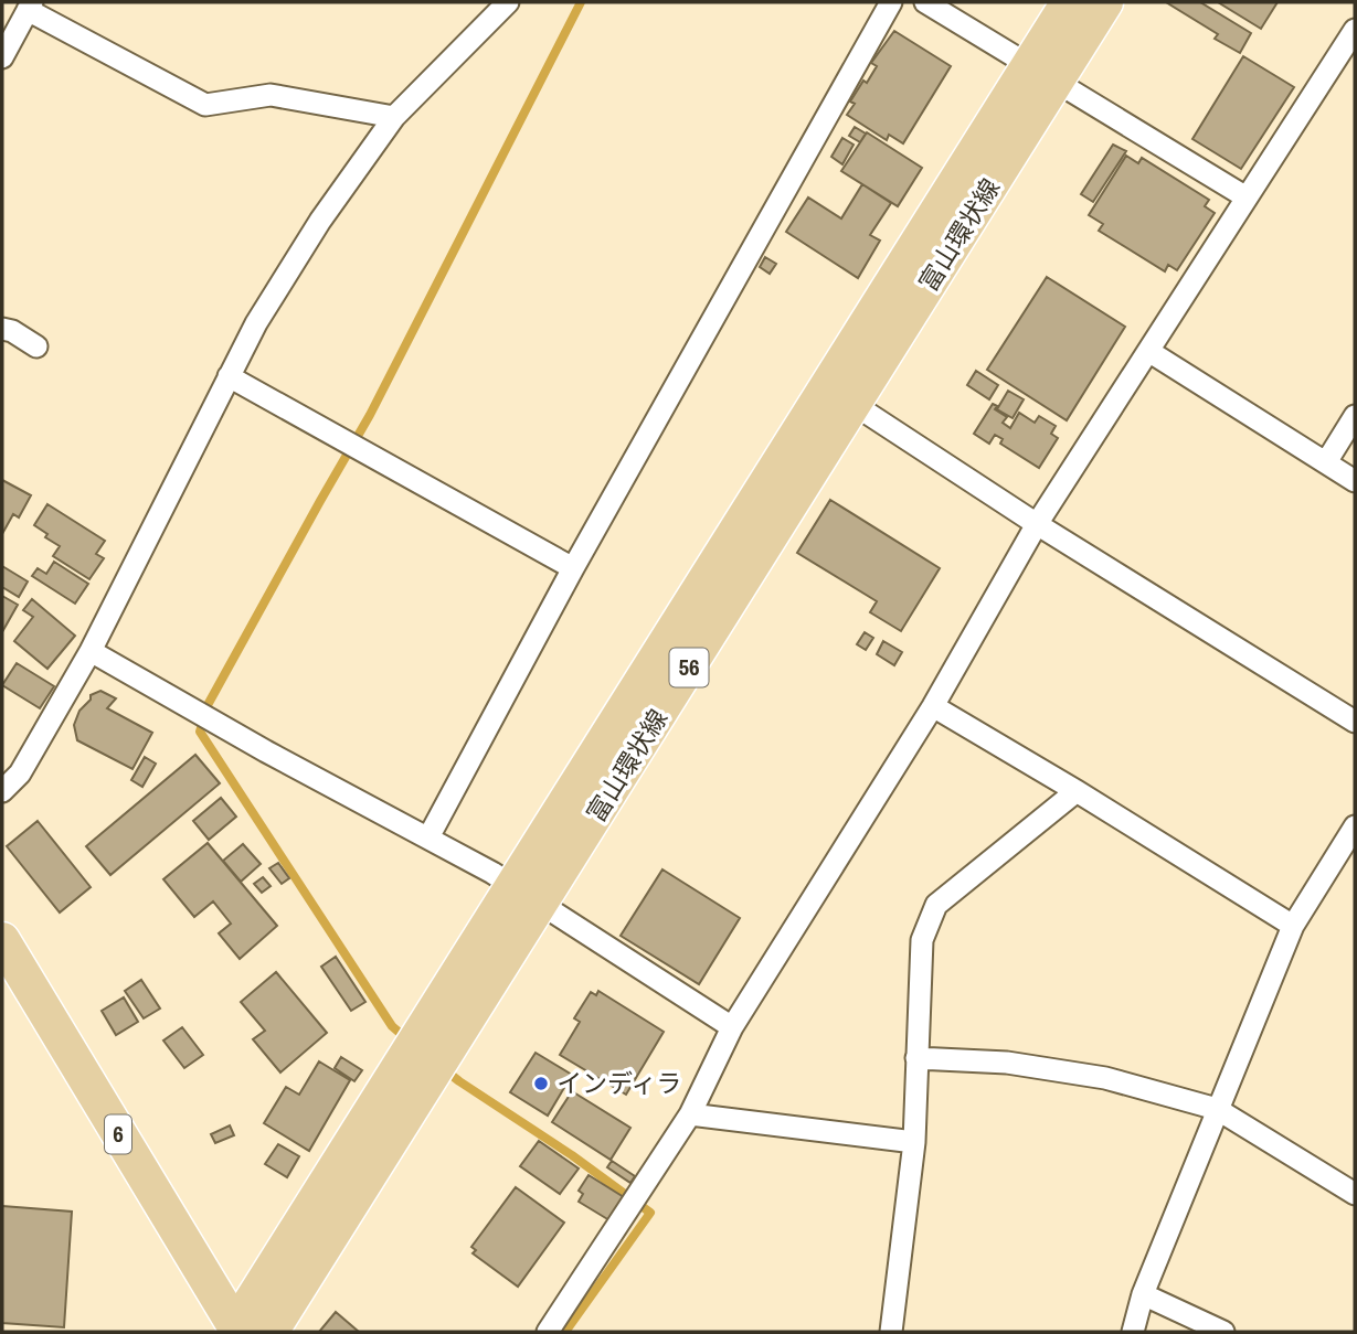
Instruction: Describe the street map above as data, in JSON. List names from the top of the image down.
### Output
{
  "streets": {
    "main road": ["富山環状線", "56", "6"]
  },
  "crossings": [
    ["富山環状線", "6"]
  ],
  "places": ["インディラ"]
}
